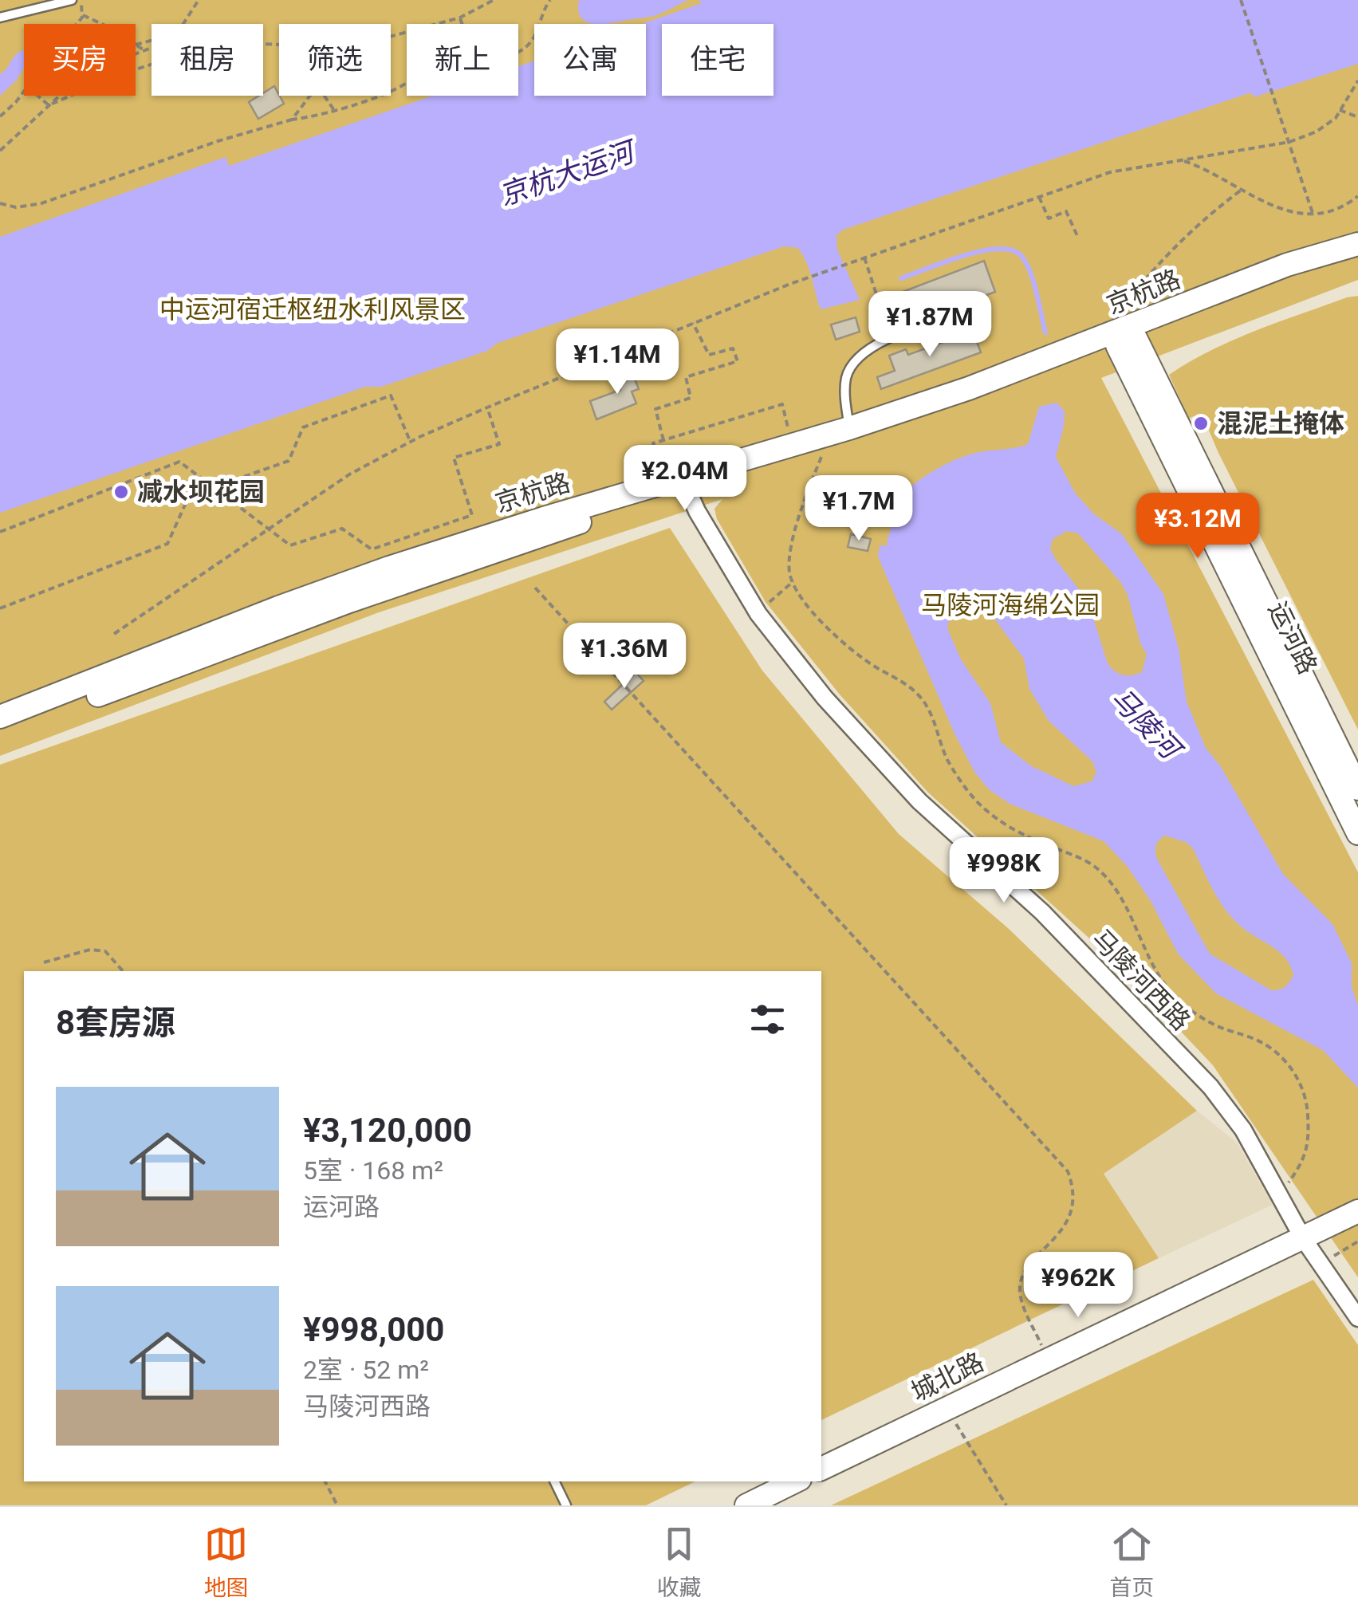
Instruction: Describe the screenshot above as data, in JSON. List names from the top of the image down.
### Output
{
  "streets": {
    "street": [
      "京杭路",
      "运河路",
      "马陵河西路",
      "城北路"
    ]
  },
  "crossings": [
    ["京杭路", "运河路"],
    ["京杭路", "马陵河西路"],
    ["马陵河西路", "城北路"]
  ],
  "water": ["京杭大运河", "马陵河"],
  "parks": ["中运河宿迁枢纽水利风景区", "马陵河海绵公园"],
  "places": ["混泥土掩体", "减水坝花园"],
  "page": {
    "chip": [
      "买房",
      "租房",
      "筛选",
      "新上",
      "公寓",
      "住宅"
    ],
    "price": [
      "¥1.87M",
      "¥1.14M",
      "¥2.04M",
      "¥1.7M",
      "¥3.12M",
      "¥1.36M",
      "¥998K",
      "¥962K"
    ],
    "heading": "8套房源",
    "list": [
      {
        "name": "¥3,120,000",
        "note": "5室 · 168 m² · 运河路"
      },
      {
        "name": "¥998,000",
        "note": "2室 · 52 m² · 马陵河西路"
      }
    ],
    "tabs": ["地图", "收藏", "首页"]
  }
}
